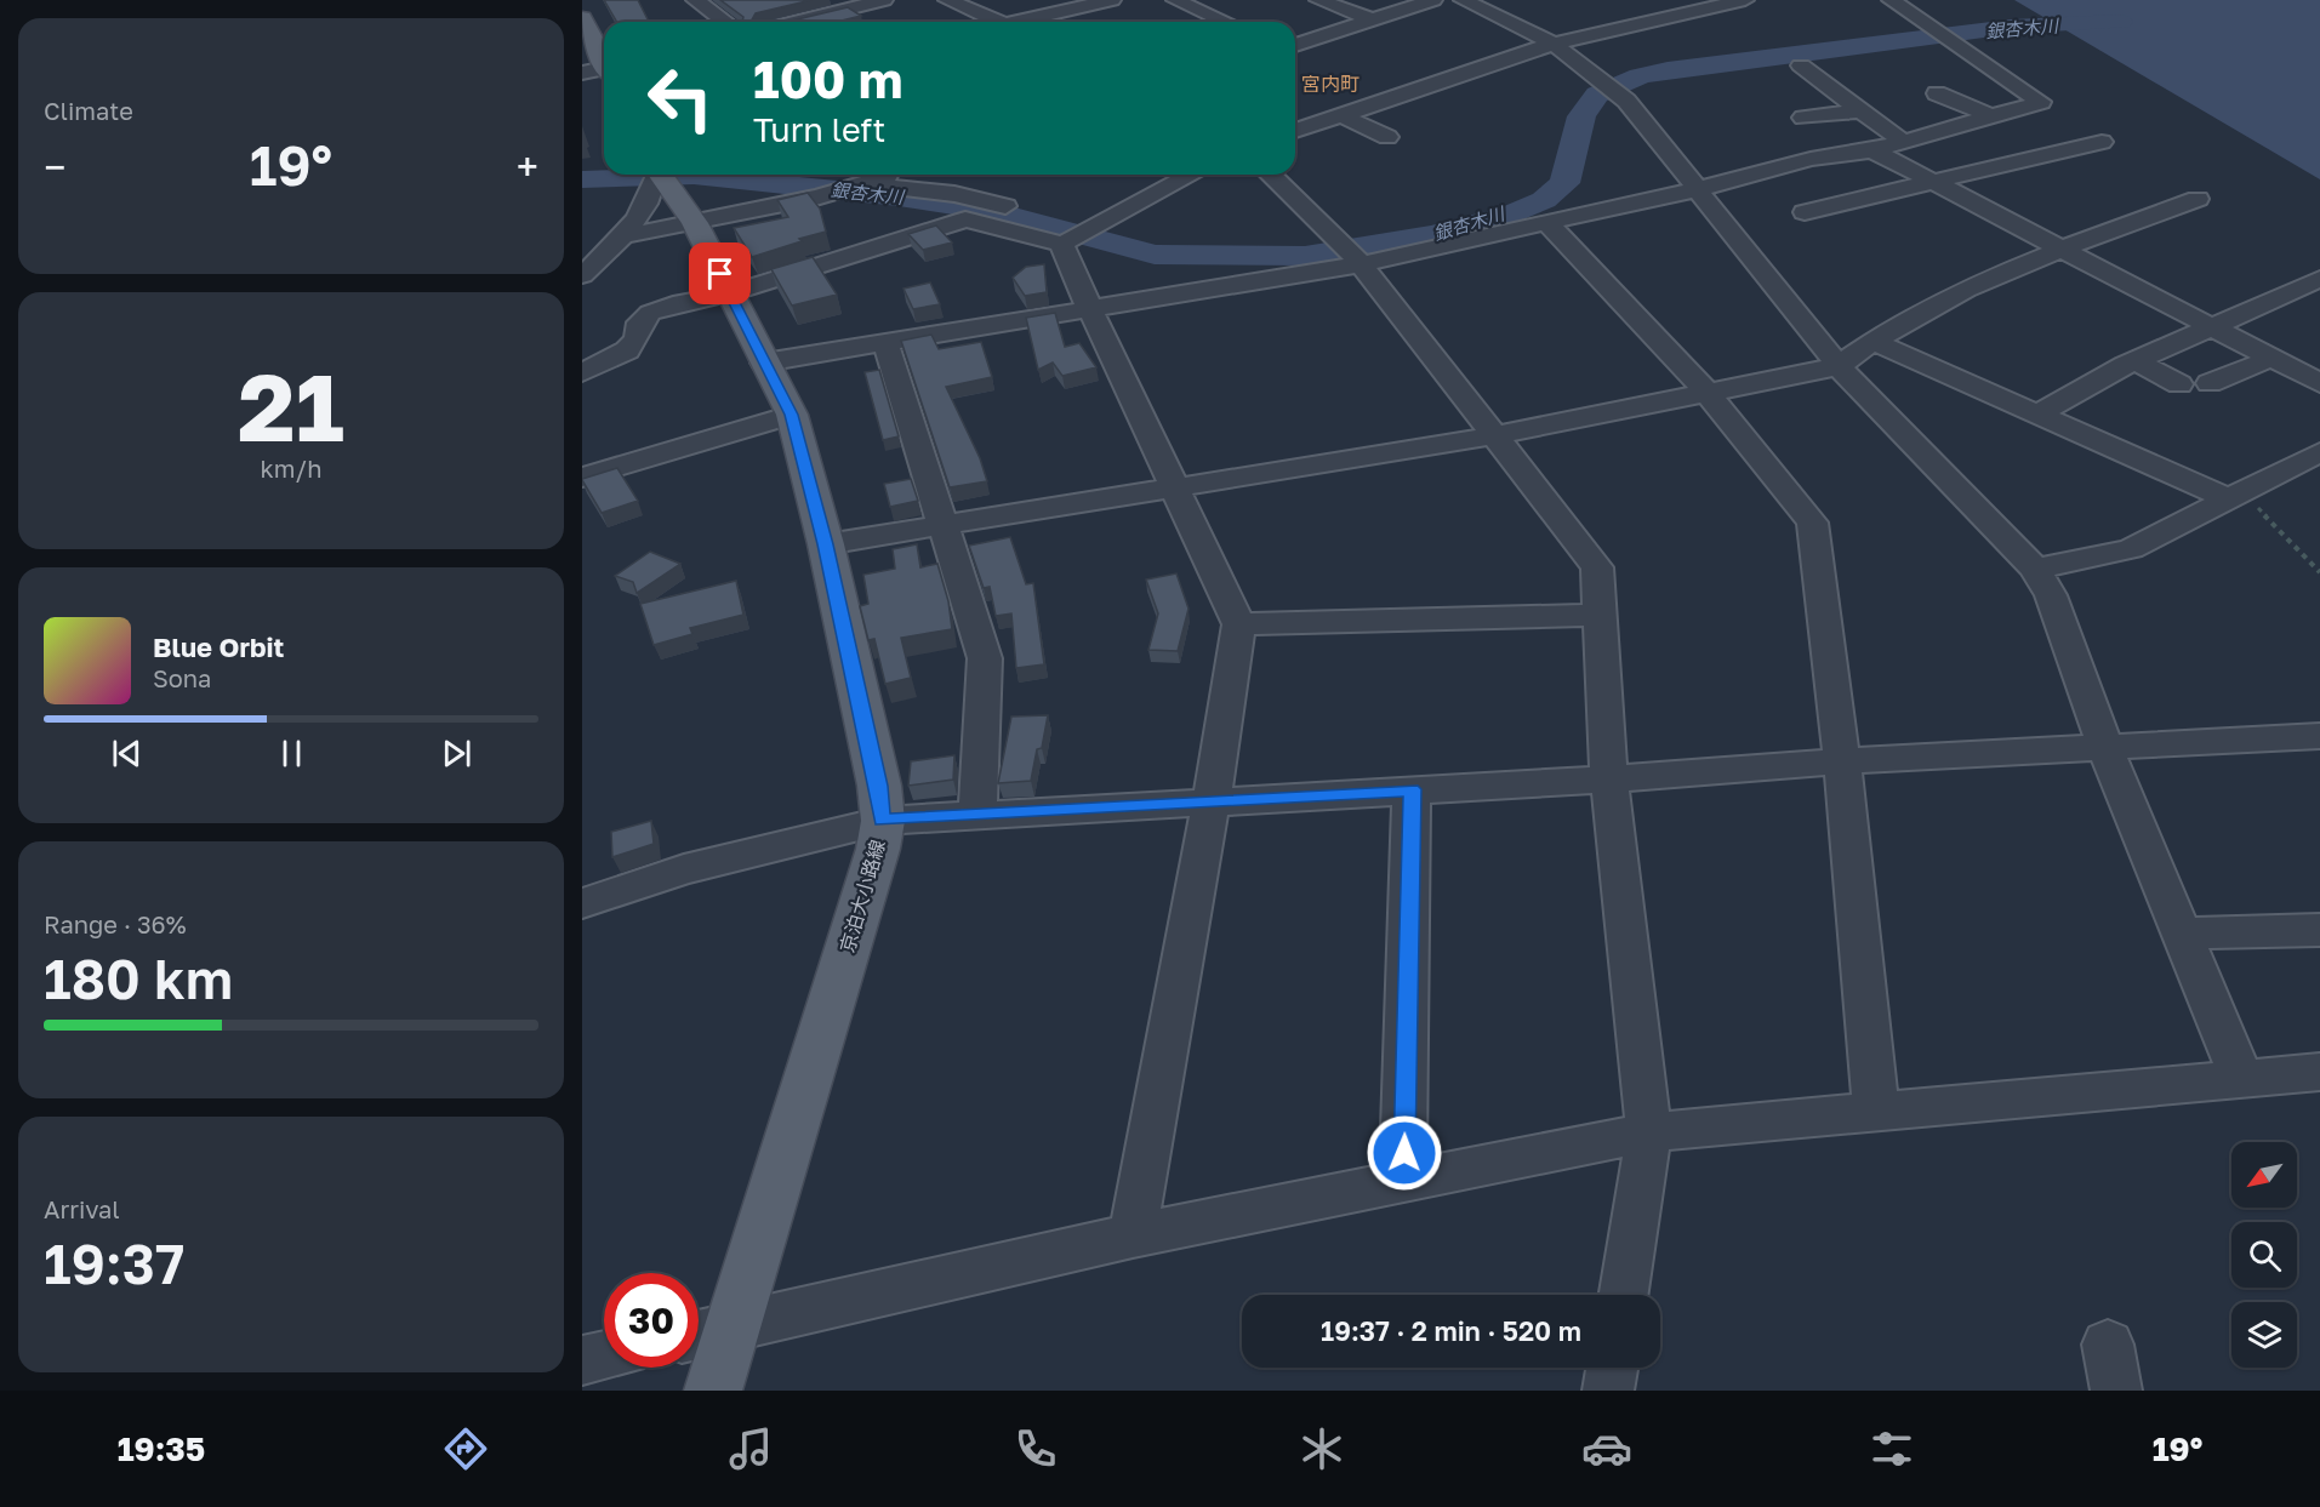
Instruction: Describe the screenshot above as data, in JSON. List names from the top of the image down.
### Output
{
  "streets": {
    "main road": ["京泊大小路線"]
  },
  "districts": ["宮内町"],
  "water": ["銀杏木川"],
  "north": "bottom left",
  "page": {
    "tile": [
      "Climate",
      ["21", "km/h"],
      ["Range · 36%", "180 km"],
      ["Arrival", "19:37"]
    ],
    "turn": ["100 m", "Turn left"],
    "heat": ["−", "19°", "+"],
    "song": ["Blue Orbit", "Sona"],
    "limit": "30",
    "trip": "19:37 · 2 min · 520 m",
    "tabs": ["19:35", "19°"]
  }
}
